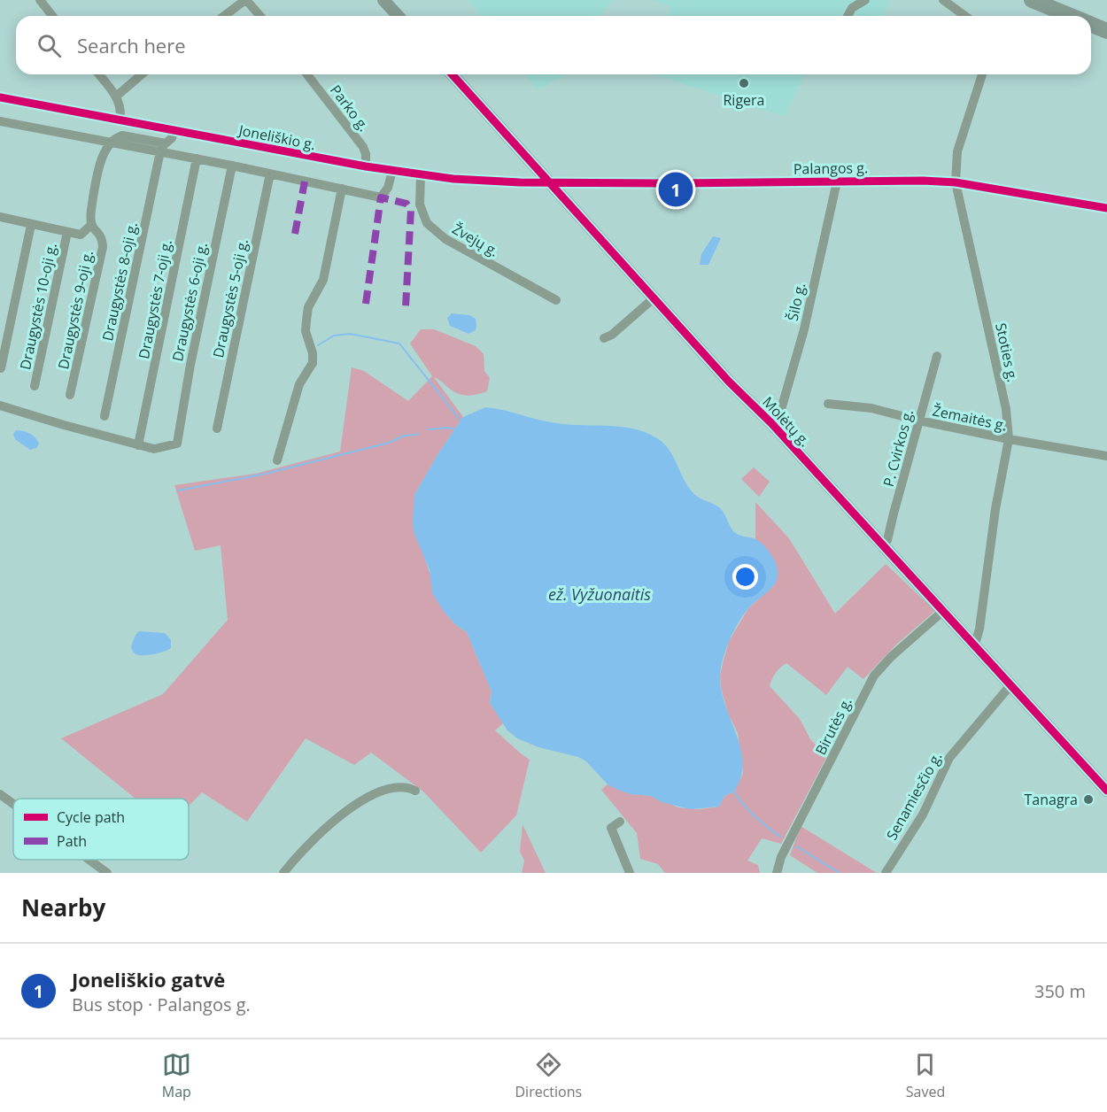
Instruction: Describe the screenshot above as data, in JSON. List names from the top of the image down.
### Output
{
  "streets": {
    "street": [
      "Parko g.",
      "Joneliškio g.",
      "Palangos g.",
      "Žvejų g.",
      "Draugystės 8-oji g.",
      "Draugystės 5-oji g.",
      "Draugystės 7-oji g.",
      "Draugystės 6-oji g.",
      "Šilo g.",
      "Draugystės 10-oji g.",
      "Draugystės 9-oji g.",
      "Stoties g.",
      "Žemaitės g.",
      "Molėtų g.",
      "P. Cvirkos g.",
      "Birutės g.",
      "Senamiesčio g."
    ]
  },
  "crossings": [
    ["Parko g.", "Joneliškio g."],
    ["Joneliškio g.", "Palangos g."],
    ["Joneliškio g.", "Žvejų g."],
    ["Joneliškio g.", "Draugystės 8-oji g."],
    ["Joneliškio g.", "Molėtų g."],
    ["Palangos g.", "Šilo g."],
    ["Palangos g.", "Stoties g."],
    ["Palangos g.", "Molėtų g."],
    ["Draugystės 7-oji g.", "Draugystės 6-oji g."],
    ["Šilo g.", "Molėtų g."],
    ["Stoties g.", "Žemaitės g."],
    ["Stoties g.", "Molėtų g."],
    ["Žemaitės g.", "P. Cvirkos g."],
    ["Molėtų g.", "P. Cvirkos g."],
    ["Molėtų g.", "Birutės g."],
    ["Molėtų g.", "Senamiesčio g."]
  ],
  "water": ["ež. Vyžuonaitis"],
  "places": ["Rigera", "Tanagra"],
  "legend": ["Cycle path", "Path"],
  "page": {
    "search": "Search here",
    "pins": "1",
    "heading": "Nearby",
    "list": [
      {
        "mark": "1",
        "name": "Joneliškio gatvė",
        "note": "Bus stop · Palangos g.",
        "value": "350 m"
      }
    ],
    "nav": ["Map", "Directions", "Saved"]
  }
}
